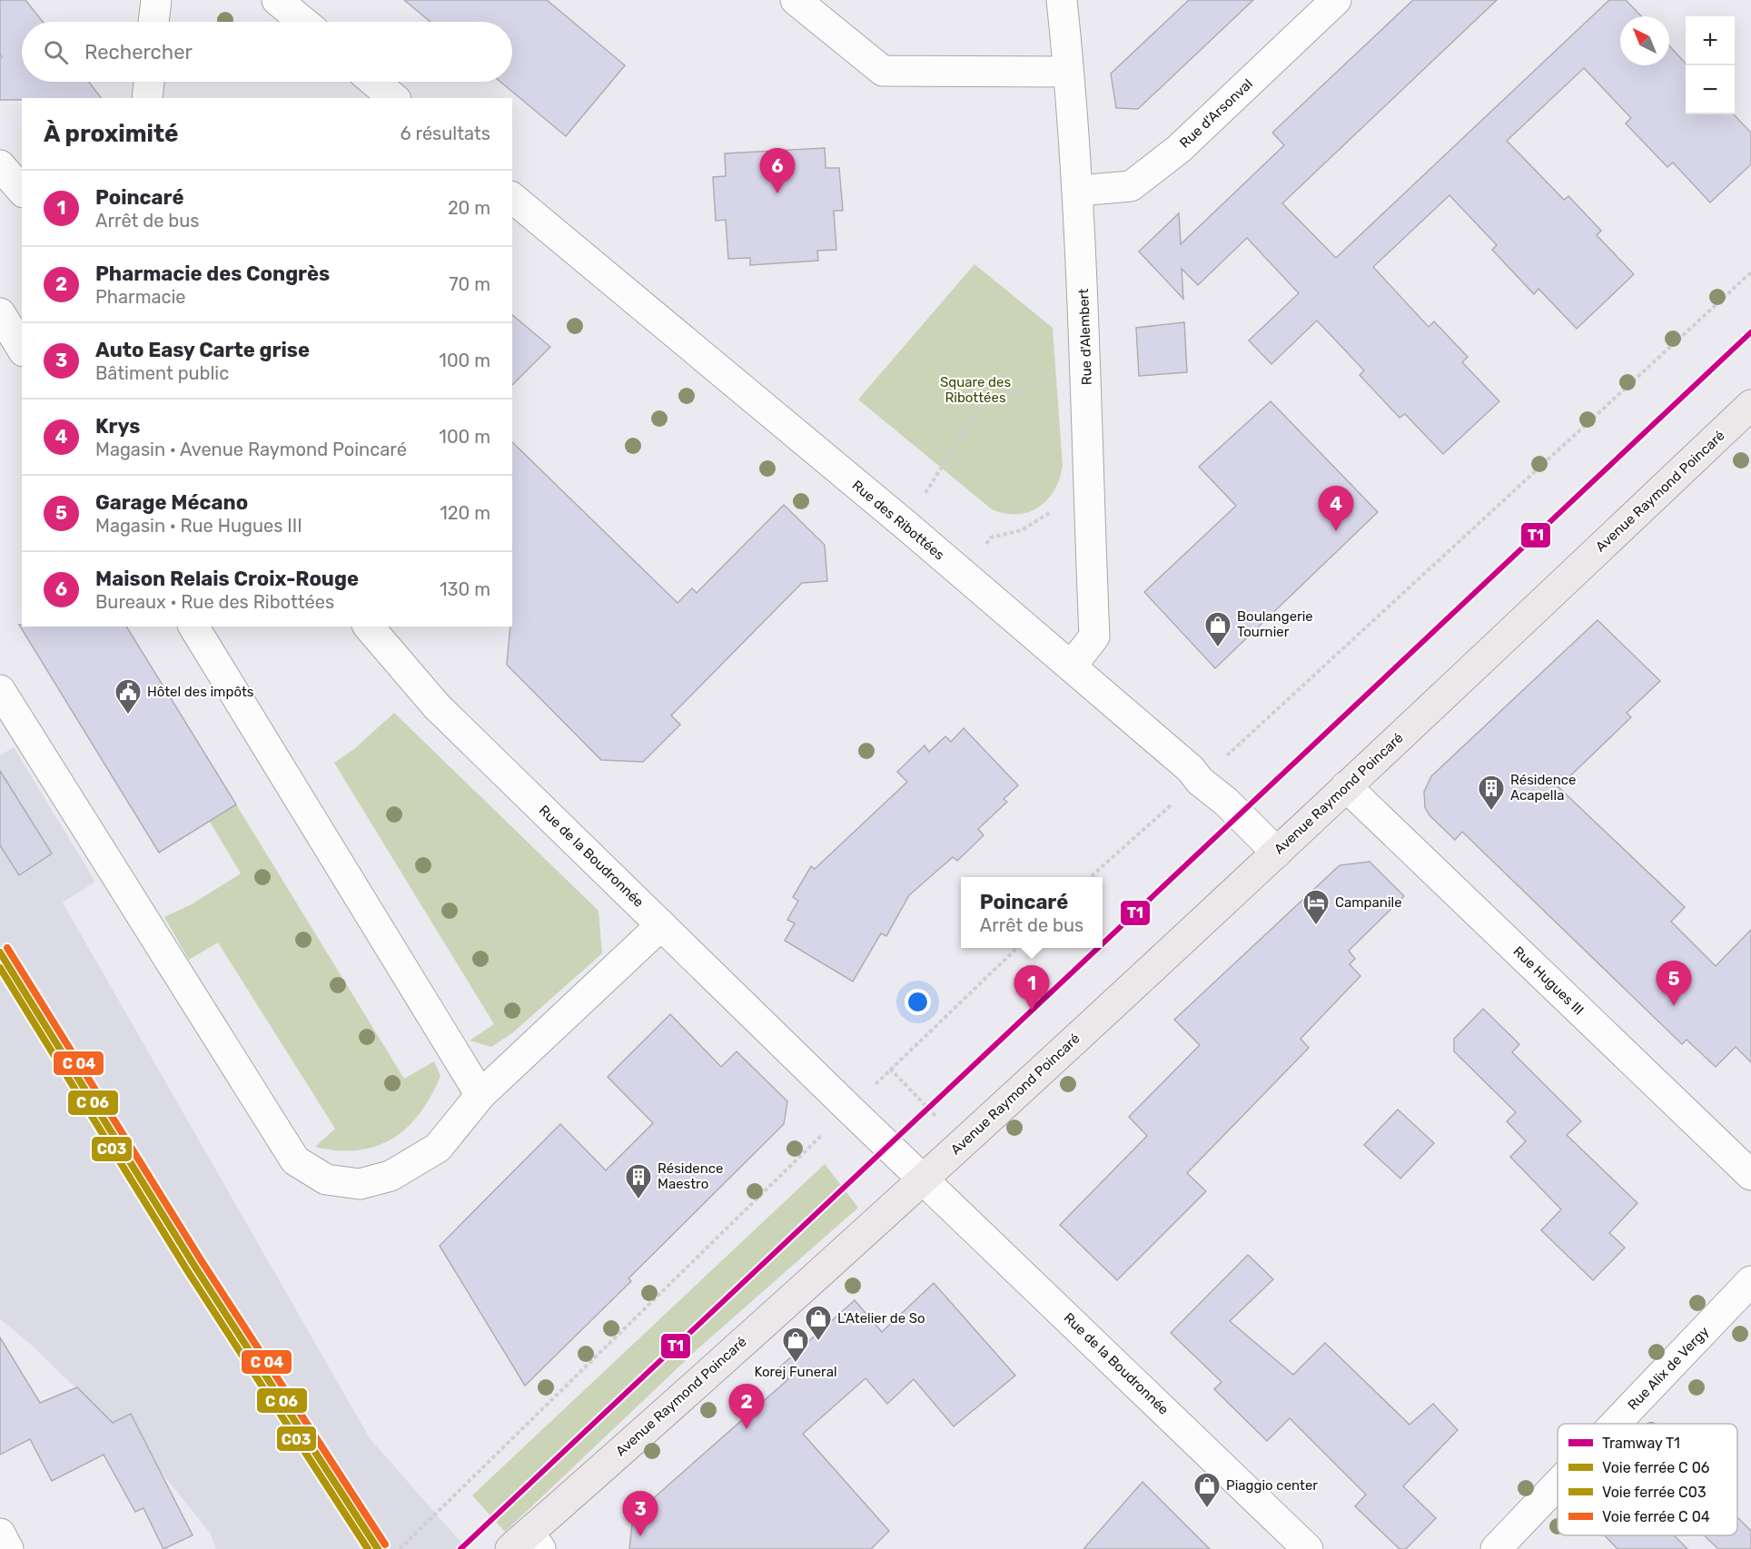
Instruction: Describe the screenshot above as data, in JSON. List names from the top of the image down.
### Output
{
  "streets": {
    "main road": ["Avenue Raymond Poincaré"],
    "street": [
      "Rue d'Arsonval",
      "Rue d'Alembert",
      "Rue des Ribottées",
      "Rue de la Boudronnée",
      "Rue Hugues III",
      "Rue Alix de Vergy"
    ]
  },
  "crossings": [
    ["Rue d'Arsonval", "Rue d'Alembert"],
    ["Rue d'Alembert", "Rue des Ribottées"],
    ["Avenue Raymond Poincaré", "Rue des Ribottées"],
    ["Avenue Raymond Poincaré", "Rue de la Boudronnée"],
    ["Avenue Raymond Poincaré", "Rue Hugues III"]
  ],
  "parks": ["Square des Ribottées"],
  "places": {
    "shop": [
      "Boulangerie Tournier",
      "L'Atelier de So",
      "Korej Funeral",
      "Piaggio center"
    ],
    "public building": ["Hôtel des impôts"],
    "building": ["Résidence Acapella", "Résidence Maestro"],
    "hotel": ["Campanile"]
  },
  "lines": ["tram line T1", "rail line C03"],
  "legend": [
    "Tramway T1",
    "Voie ferrée C 06",
    "Voie ferrée C03",
    "Voie ferrée C 04"
  ],
  "north": "top left",
  "page": {
    "map_buttons": ["+", "−"],
    "search": "Rechercher",
    "heading": ["À proximité", "6 résultats"],
    "pins": [
      "6",
      "4",
      "5",
      "1",
      "2",
      "3"
    ],
    "list": [
      {
        "mark": "1",
        "name": "Poincaré",
        "note": "Arrêt de bus",
        "value": "20 m"
      },
      {
        "mark": "2",
        "name": "Pharmacie des Congrès",
        "note": "Pharmacie",
        "value": "70 m"
      },
      {
        "mark": "3",
        "name": "Auto Easy Carte grise",
        "note": "Bâtiment public",
        "value": "100 m"
      },
      {
        "mark": "4",
        "name": "Krys",
        "note": "Magasin · Avenue Raymond Poincaré",
        "value": "100 m"
      },
      {
        "mark": "5",
        "name": "Garage Mécano",
        "note": "Magasin · Rue Hugues III",
        "value": "120 m"
      },
      {
        "mark": "6",
        "name": "Maison Relais Croix-Rouge",
        "note": "Bureaux · Rue des Ribottées",
        "value": "130 m"
      }
    ],
    "popup": ["Poincaré", "Arrêt de bus"]
  }
}
